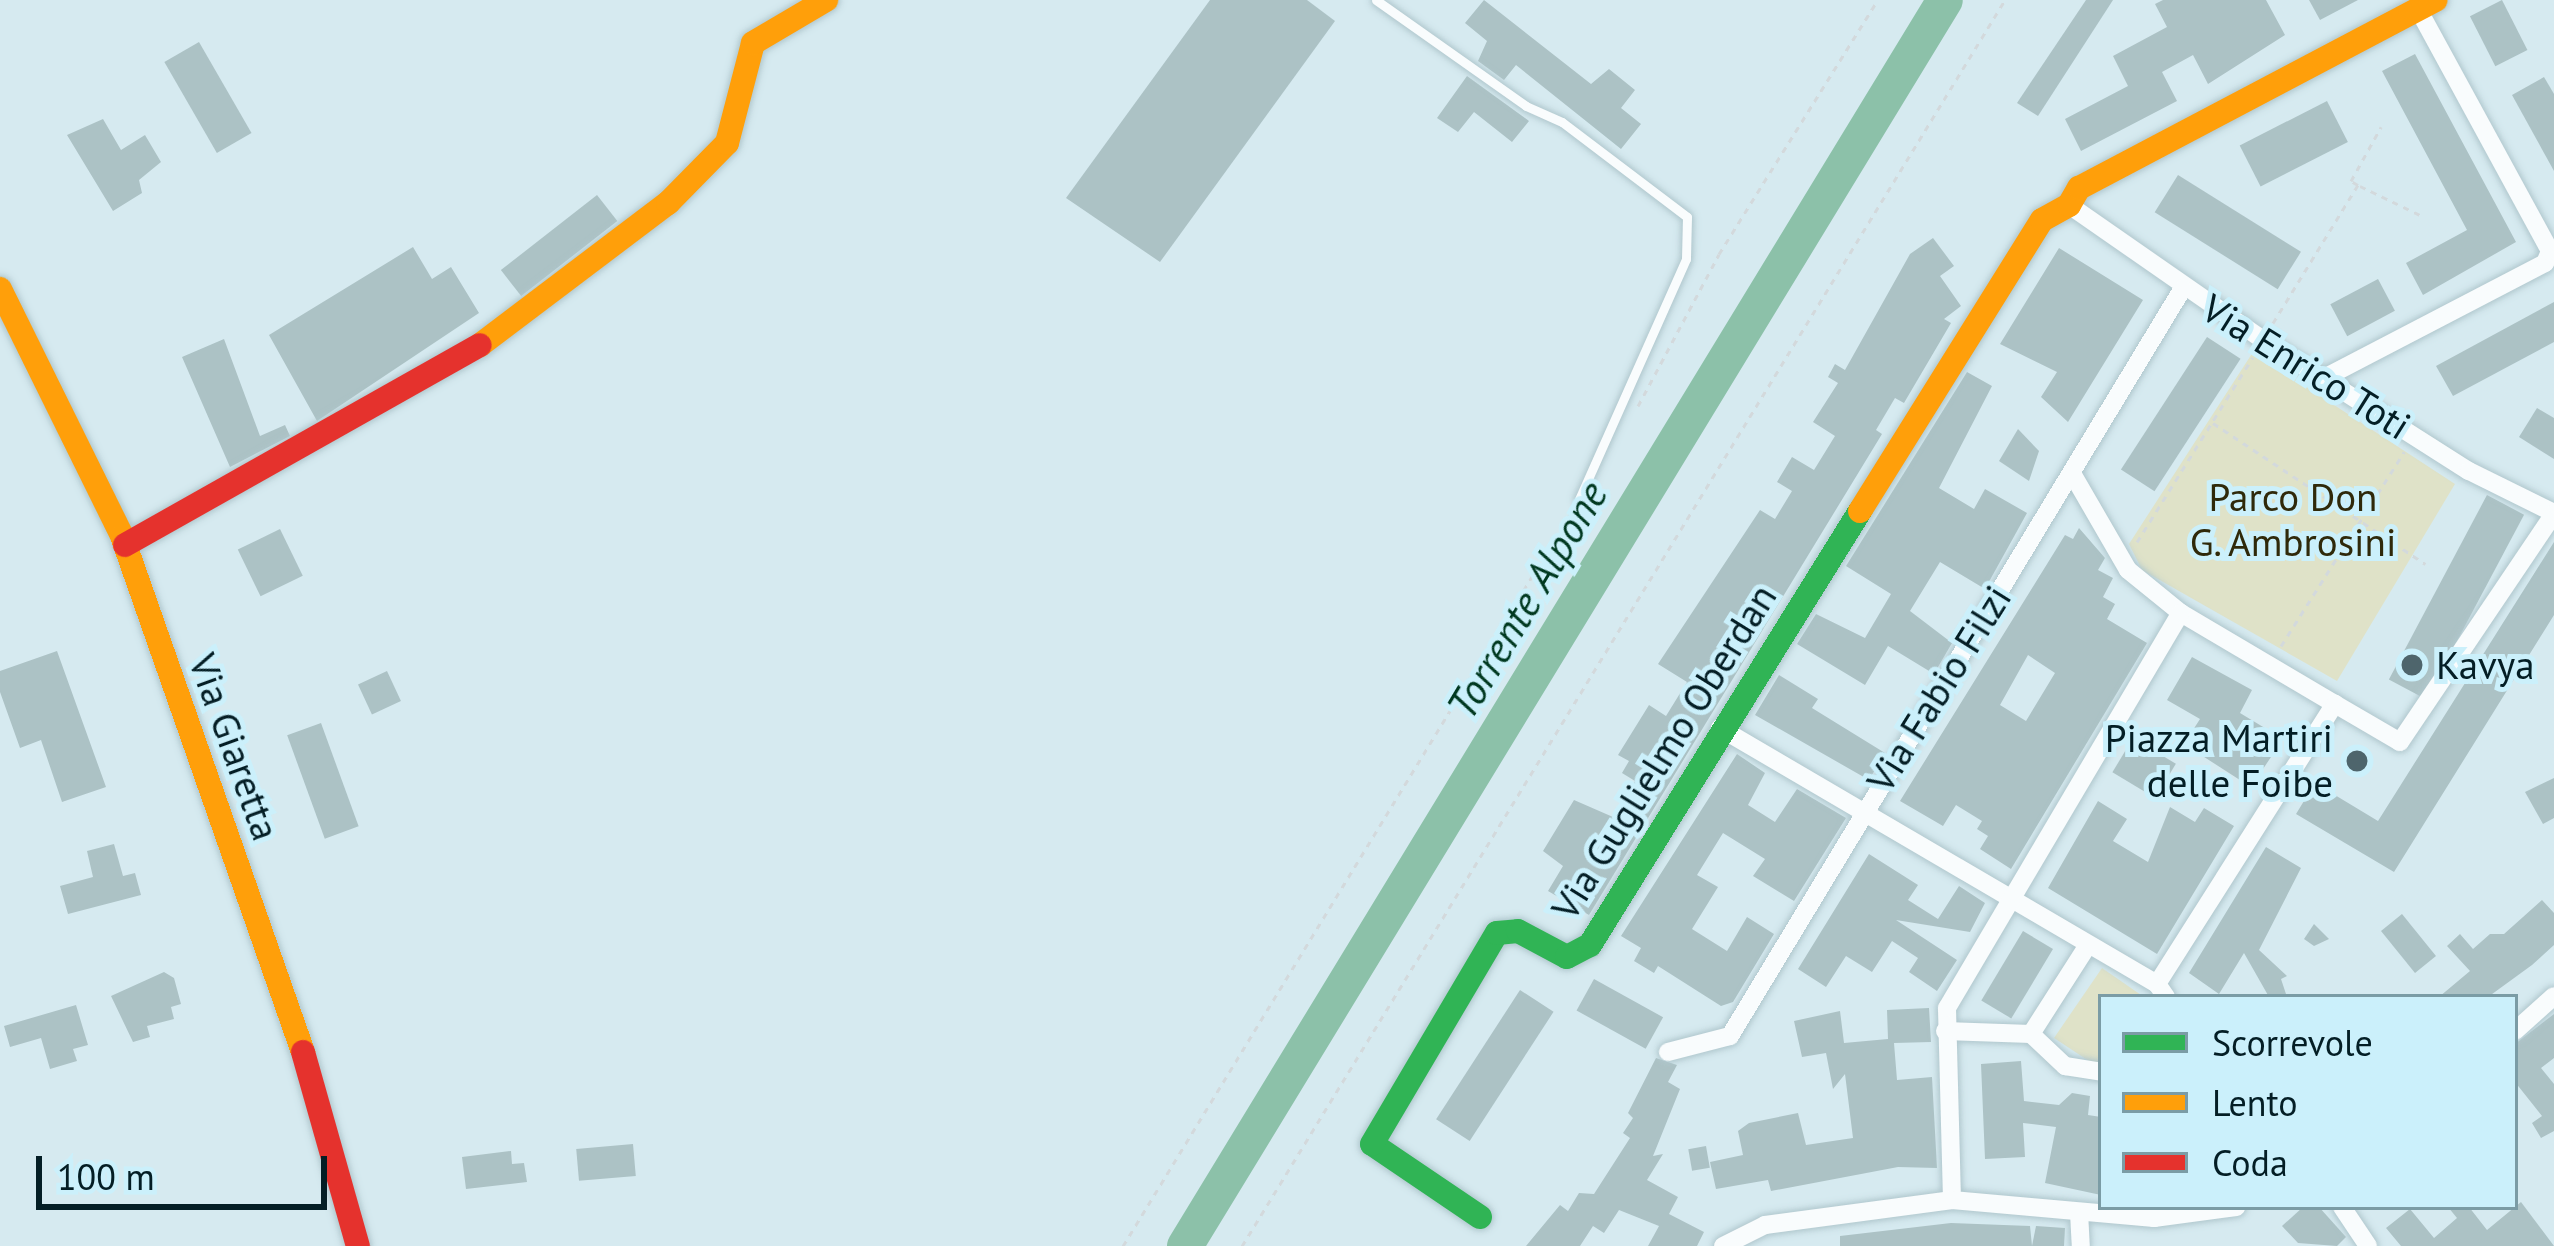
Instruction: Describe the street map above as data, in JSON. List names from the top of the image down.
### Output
{
  "streets": {
    "street": [
      "Via Enrico Toti",
      "Via Fabio Filzi",
      "Via Giaretta",
      "Via Guglielmo Oberdan"
    ]
  },
  "crossings": [
    ["Via Enrico Toti", "Via Fabio Filzi"],
    ["Via Enrico Toti", "Via Guglielmo Oberdan"]
  ],
  "water": ["Torrente Alpone"],
  "parks": ["Parco Don G. Ambrosini"],
  "places": ["Kavya", "Piazza Martiri delle Foibe"],
  "legend": ["Scorrevole", "Lento", "Coda"],
  "scale_bar": "100 m"
}
